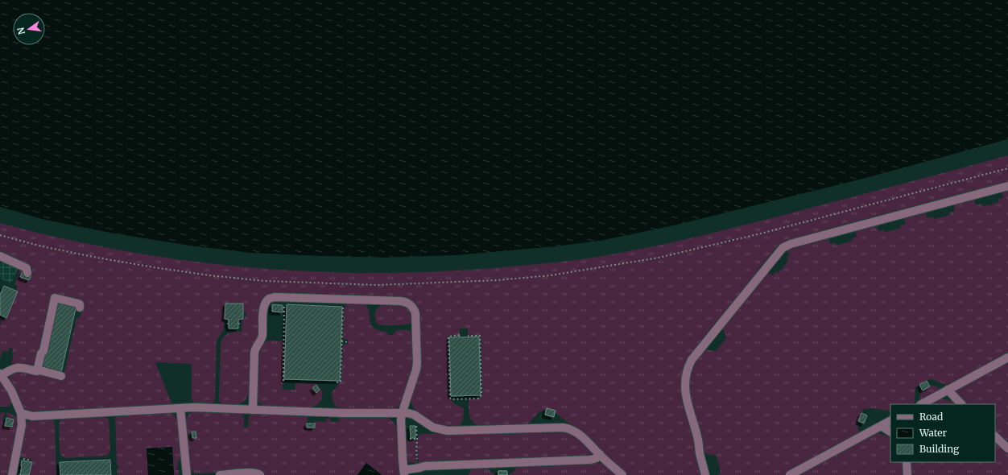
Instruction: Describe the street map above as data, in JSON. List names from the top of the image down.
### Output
{
  "legend": ["Road", "Water", "Building"],
  "north": "left"
}
